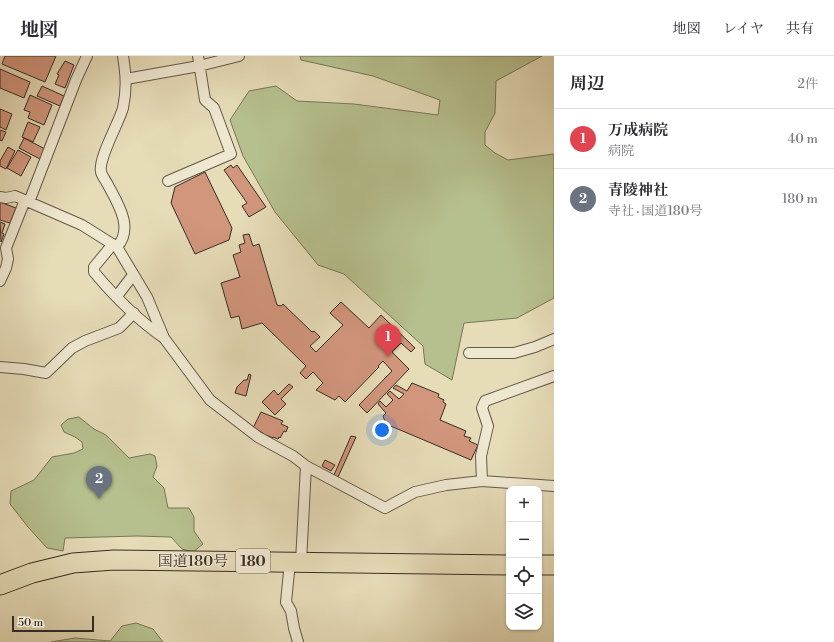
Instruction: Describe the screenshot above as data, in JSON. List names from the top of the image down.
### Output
{
  "streets": {
    "highway": ["国道180号", "180"]
  },
  "scale_bar": "50 m",
  "page": {
    "header": "地図",
    "nav": ["地図", "レイヤ", "共有"],
    "heading": ["周辺", "2件"],
    "list": [
      {
        "mark": "1",
        "name": "万成病院",
        "note": "病院",
        "value": "40 m"
      },
      {
        "mark": "2",
        "name": "青陵神社",
        "note": "寺社 · 国道180号",
        "value": "180 m"
      }
    ],
    "pins": ["1", "2"],
    "map_buttons": ["+", "−"],
    "scale": "50 m"
  }
}
